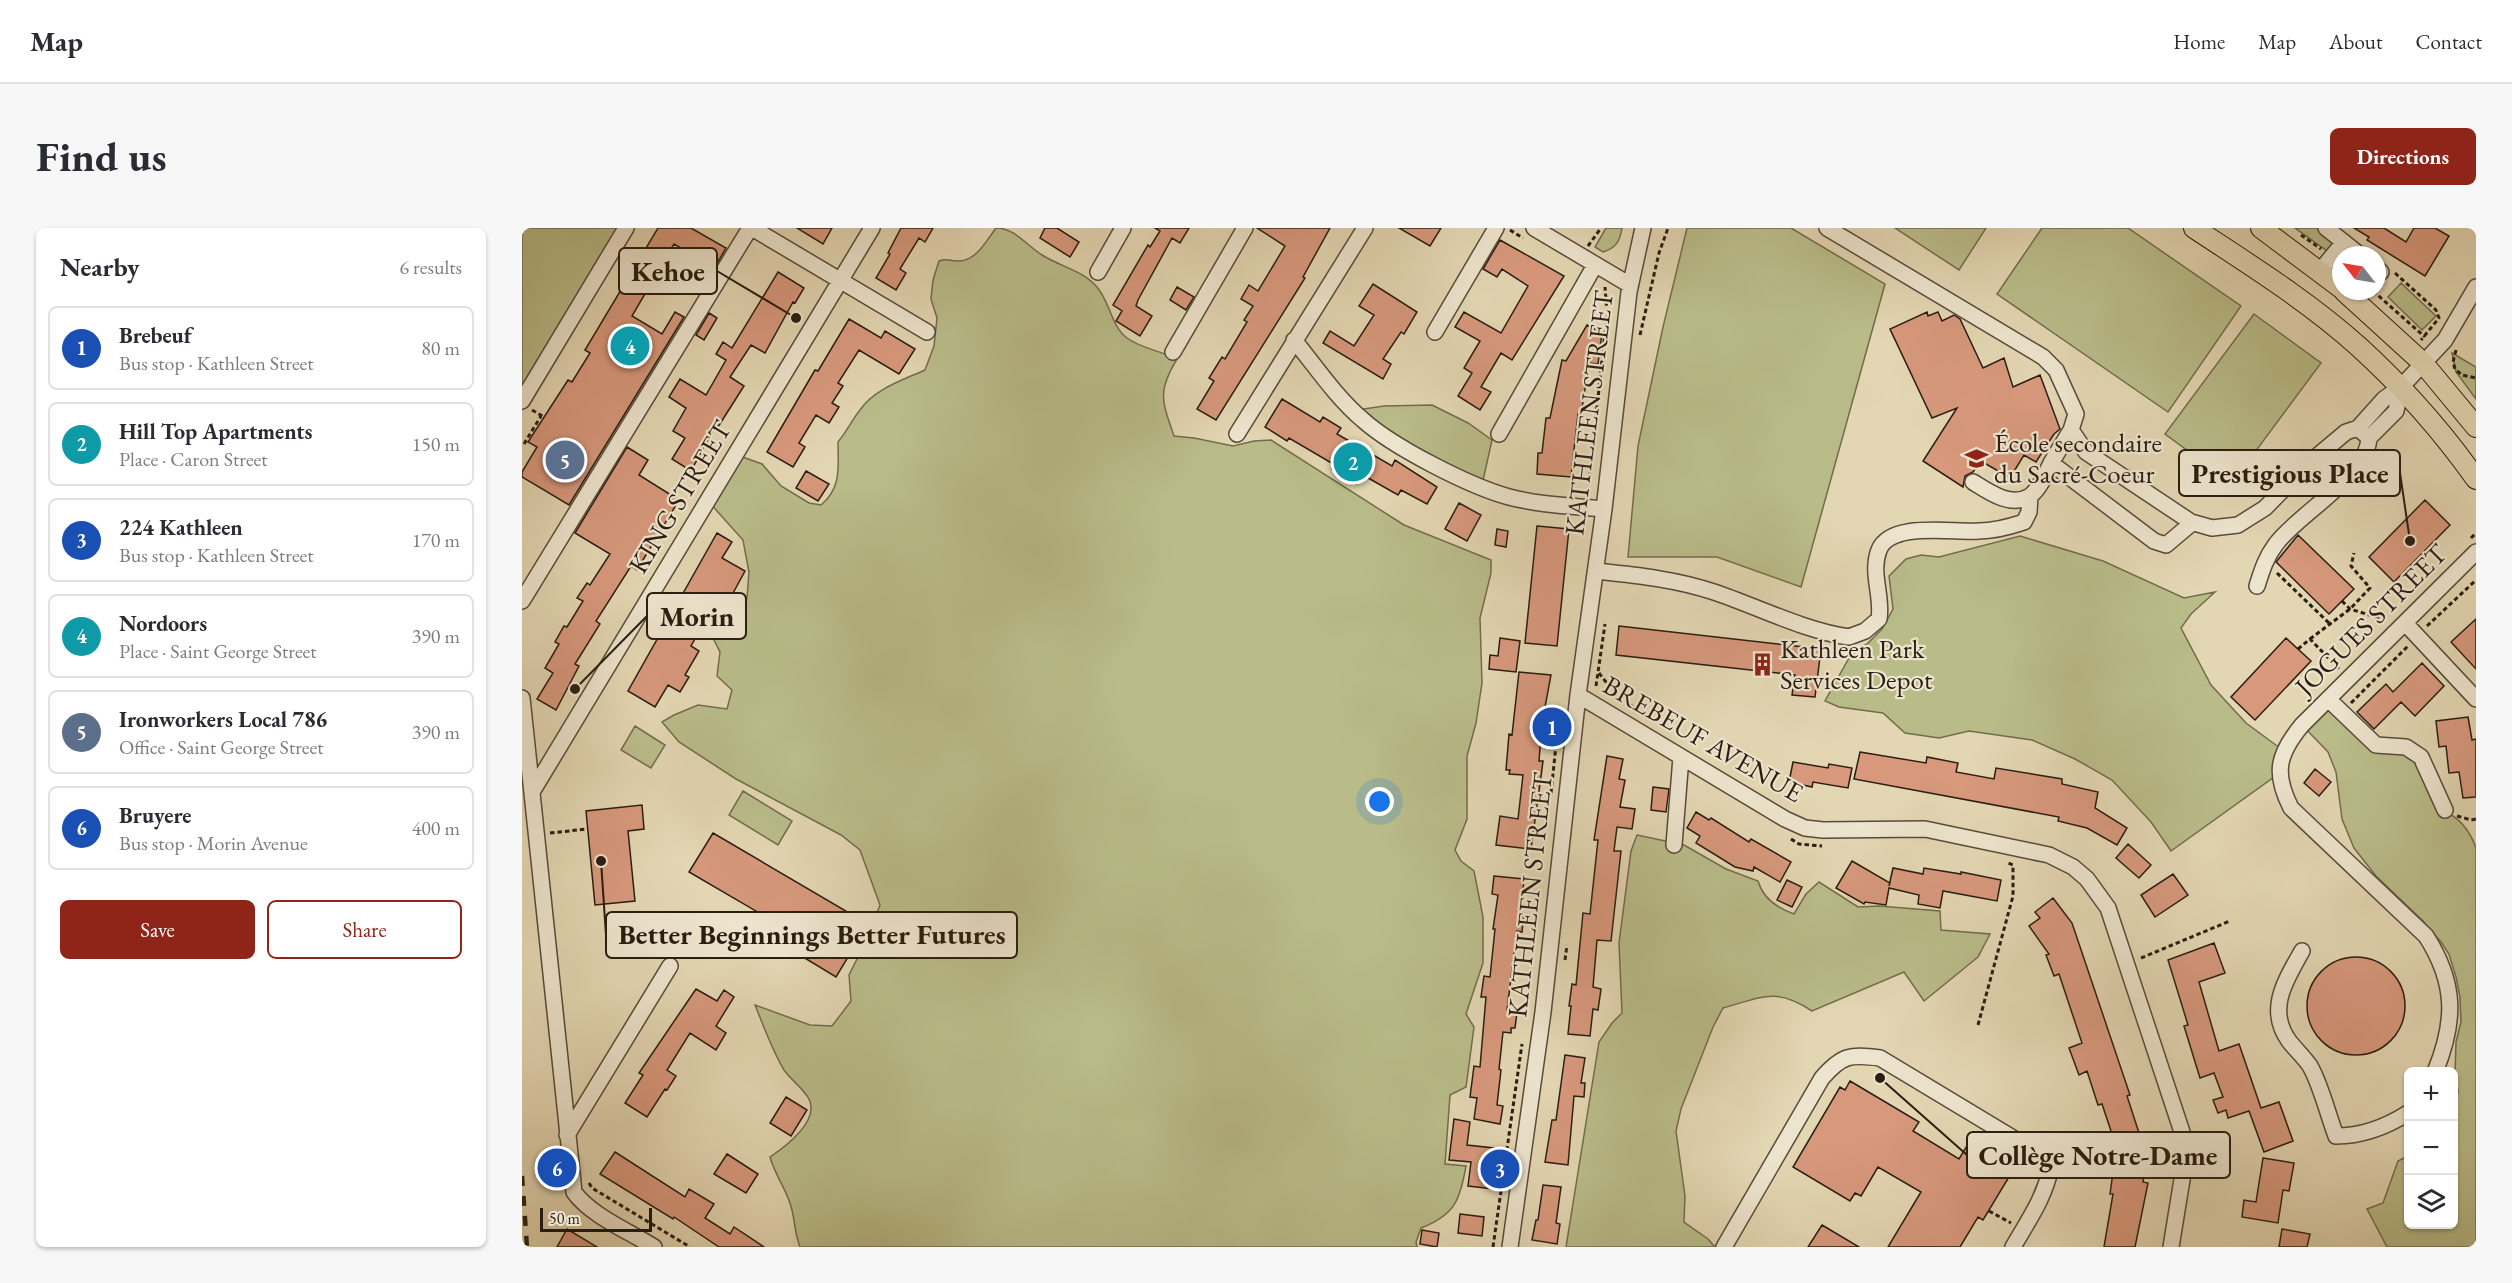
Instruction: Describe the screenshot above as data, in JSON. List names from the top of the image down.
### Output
{
  "streets": {
    "street": [
      "KATHLEEN STREET",
      "KING STREET",
      "JOGUES STREET",
      "BREBEUF AVENUE"
    ]
  },
  "crossings": [
    ["KATHLEEN STREET", "BREBEUF AVENUE"]
  ],
  "places": {
    "other": [
      "Kehoe",
      "Prestigious Place",
      "Morin",
      "Better Beginnings Better Futures",
      "Collège Notre-Dame"
    ],
    "school or university": ["École secondaire du Sacré-Coeur"],
    "building": ["Kathleen Park Services Depot"]
  },
  "scale_bar": "50 m",
  "north": "top left",
  "page": {
    "header": "Map",
    "nav": [
      "Home",
      "Map",
      "About",
      "Contact"
    ],
    "buttons": [
      "Directions",
      ["Save", "Share"]
    ],
    "title": "Find us",
    "heading": ["Nearby", "6 results"],
    "list": [
      {
        "mark": "1",
        "name": "Brebeuf",
        "note": "Bus stop · Kathleen Street",
        "value": "80 m"
      },
      {
        "mark": "2",
        "name": "Hill Top Apartments",
        "note": "Place · Caron Street",
        "value": "150 m"
      },
      {
        "mark": "3",
        "name": "224 Kathleen",
        "note": "Bus stop · Kathleen Street",
        "value": "170 m"
      },
      {
        "mark": "4",
        "name": "Nordoors",
        "note": "Place · Saint George Street",
        "value": "390 m"
      },
      {
        "mark": "5",
        "name": "Ironworkers Local 786",
        "note": "Office · Saint George Street",
        "value": "390 m"
      },
      {
        "mark": "6",
        "name": "Bruyere",
        "note": "Bus stop · Morin Avenue",
        "value": "400 m"
      }
    ],
    "pins": [
      "4",
      "5",
      "2",
      "1",
      "6",
      "3"
    ],
    "map_buttons": ["+", "−"],
    "scale": "50 m"
  }
}
